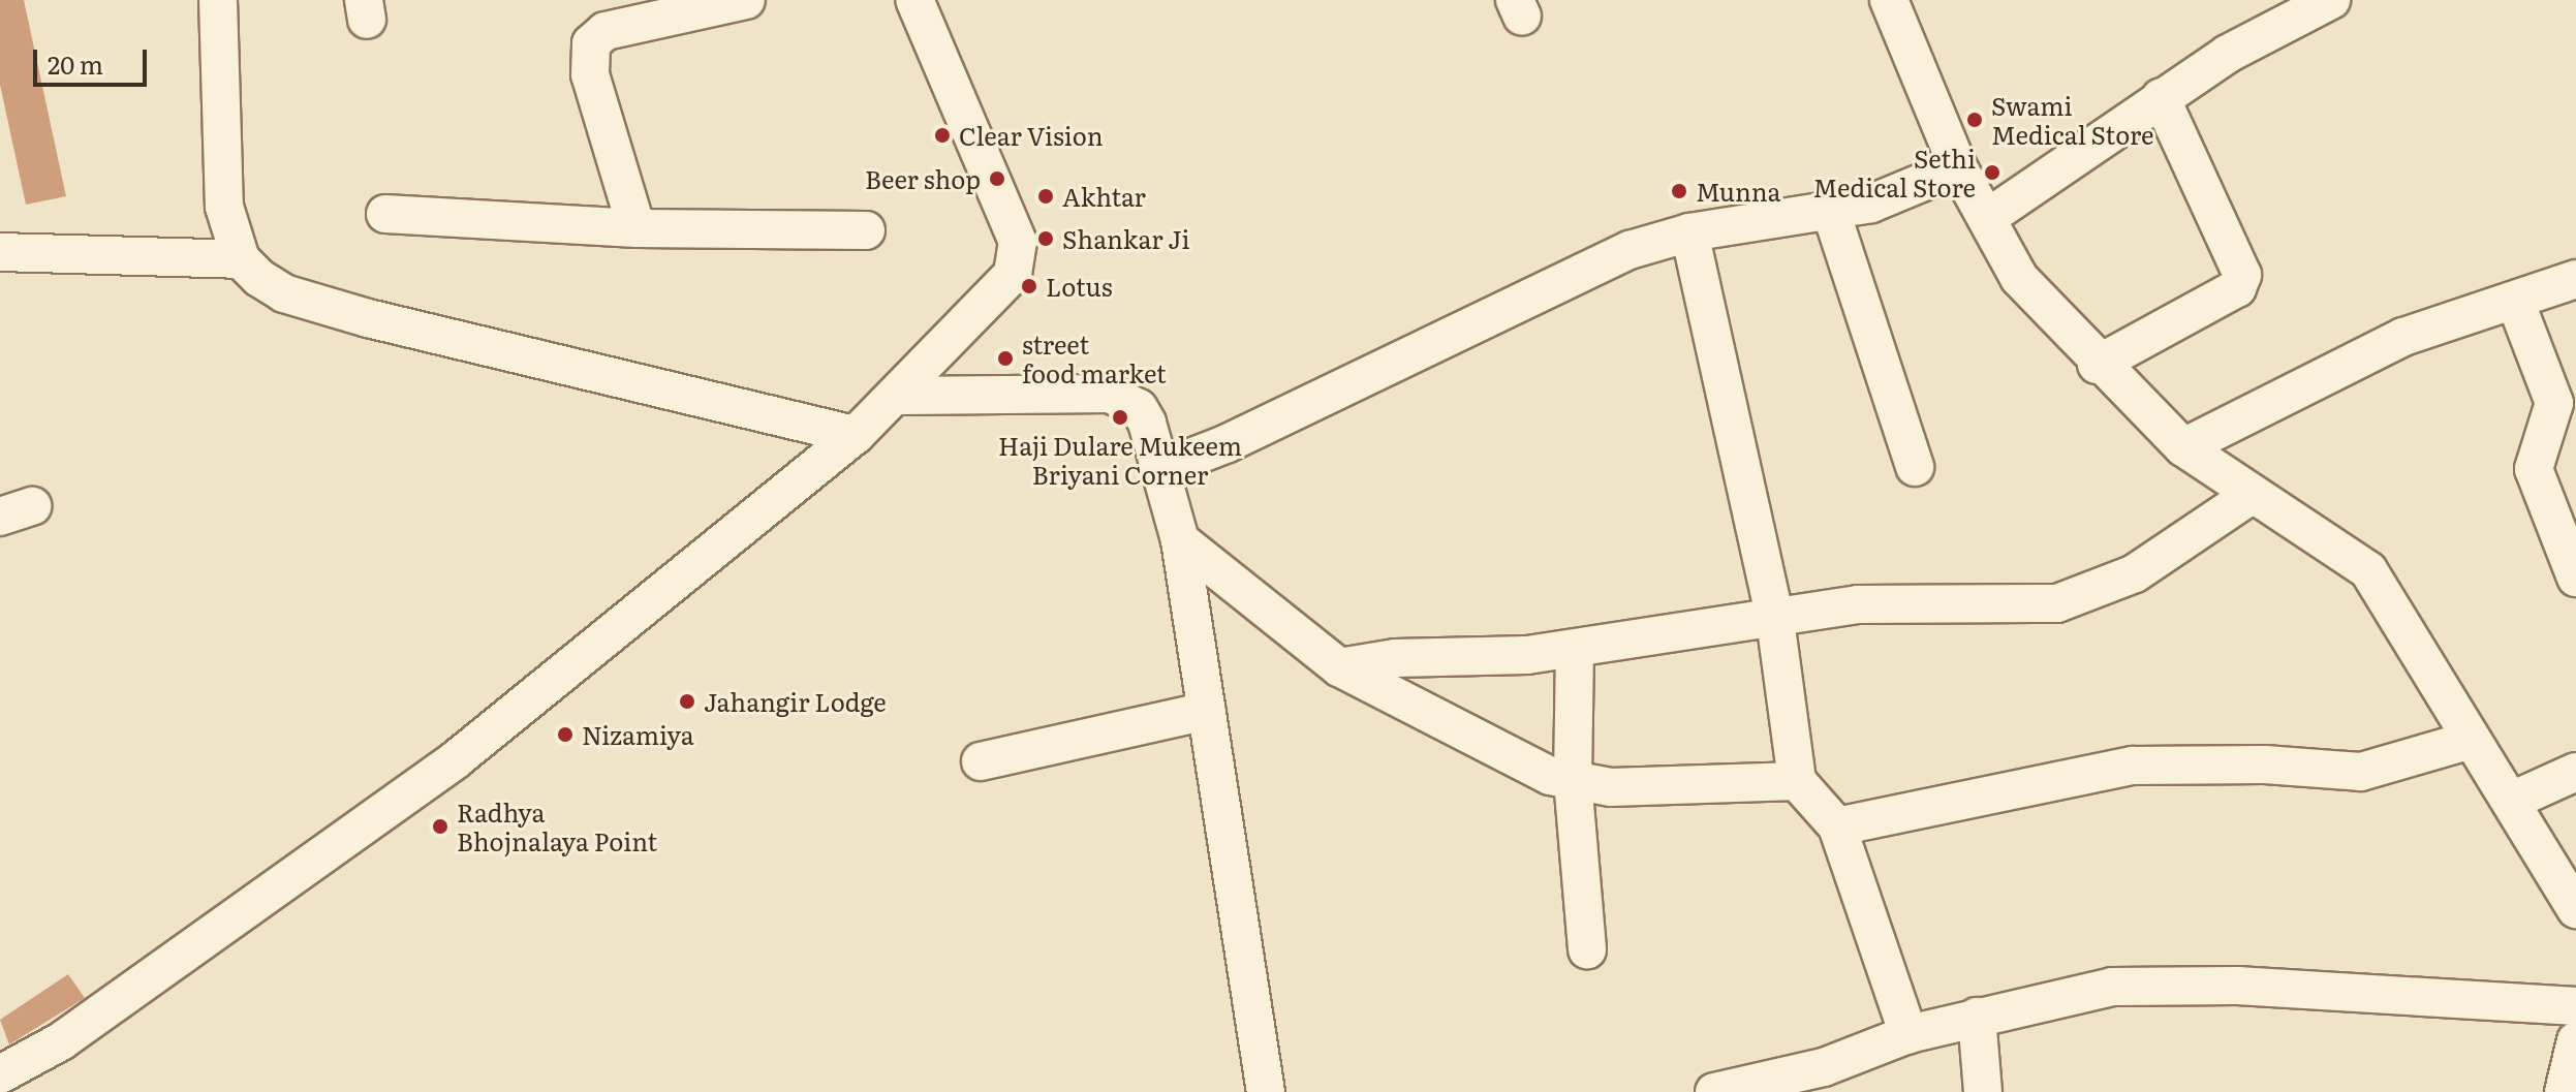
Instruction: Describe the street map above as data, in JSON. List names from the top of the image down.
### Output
{
  "places": [
    "Swami Medical Store",
    "Clear Vision",
    "Sethi Medical Store",
    "Beer shop",
    "Munna",
    "Akhtar",
    "Shankar Ji",
    "Lotus",
    "street food market",
    "Haji Dulare Mukeem Briyani Corner",
    "Jahangir Lodge",
    "Nizamiya",
    "Radhya Bhojnalaya Point"
  ],
  "scale_bar": "20 m"
}
